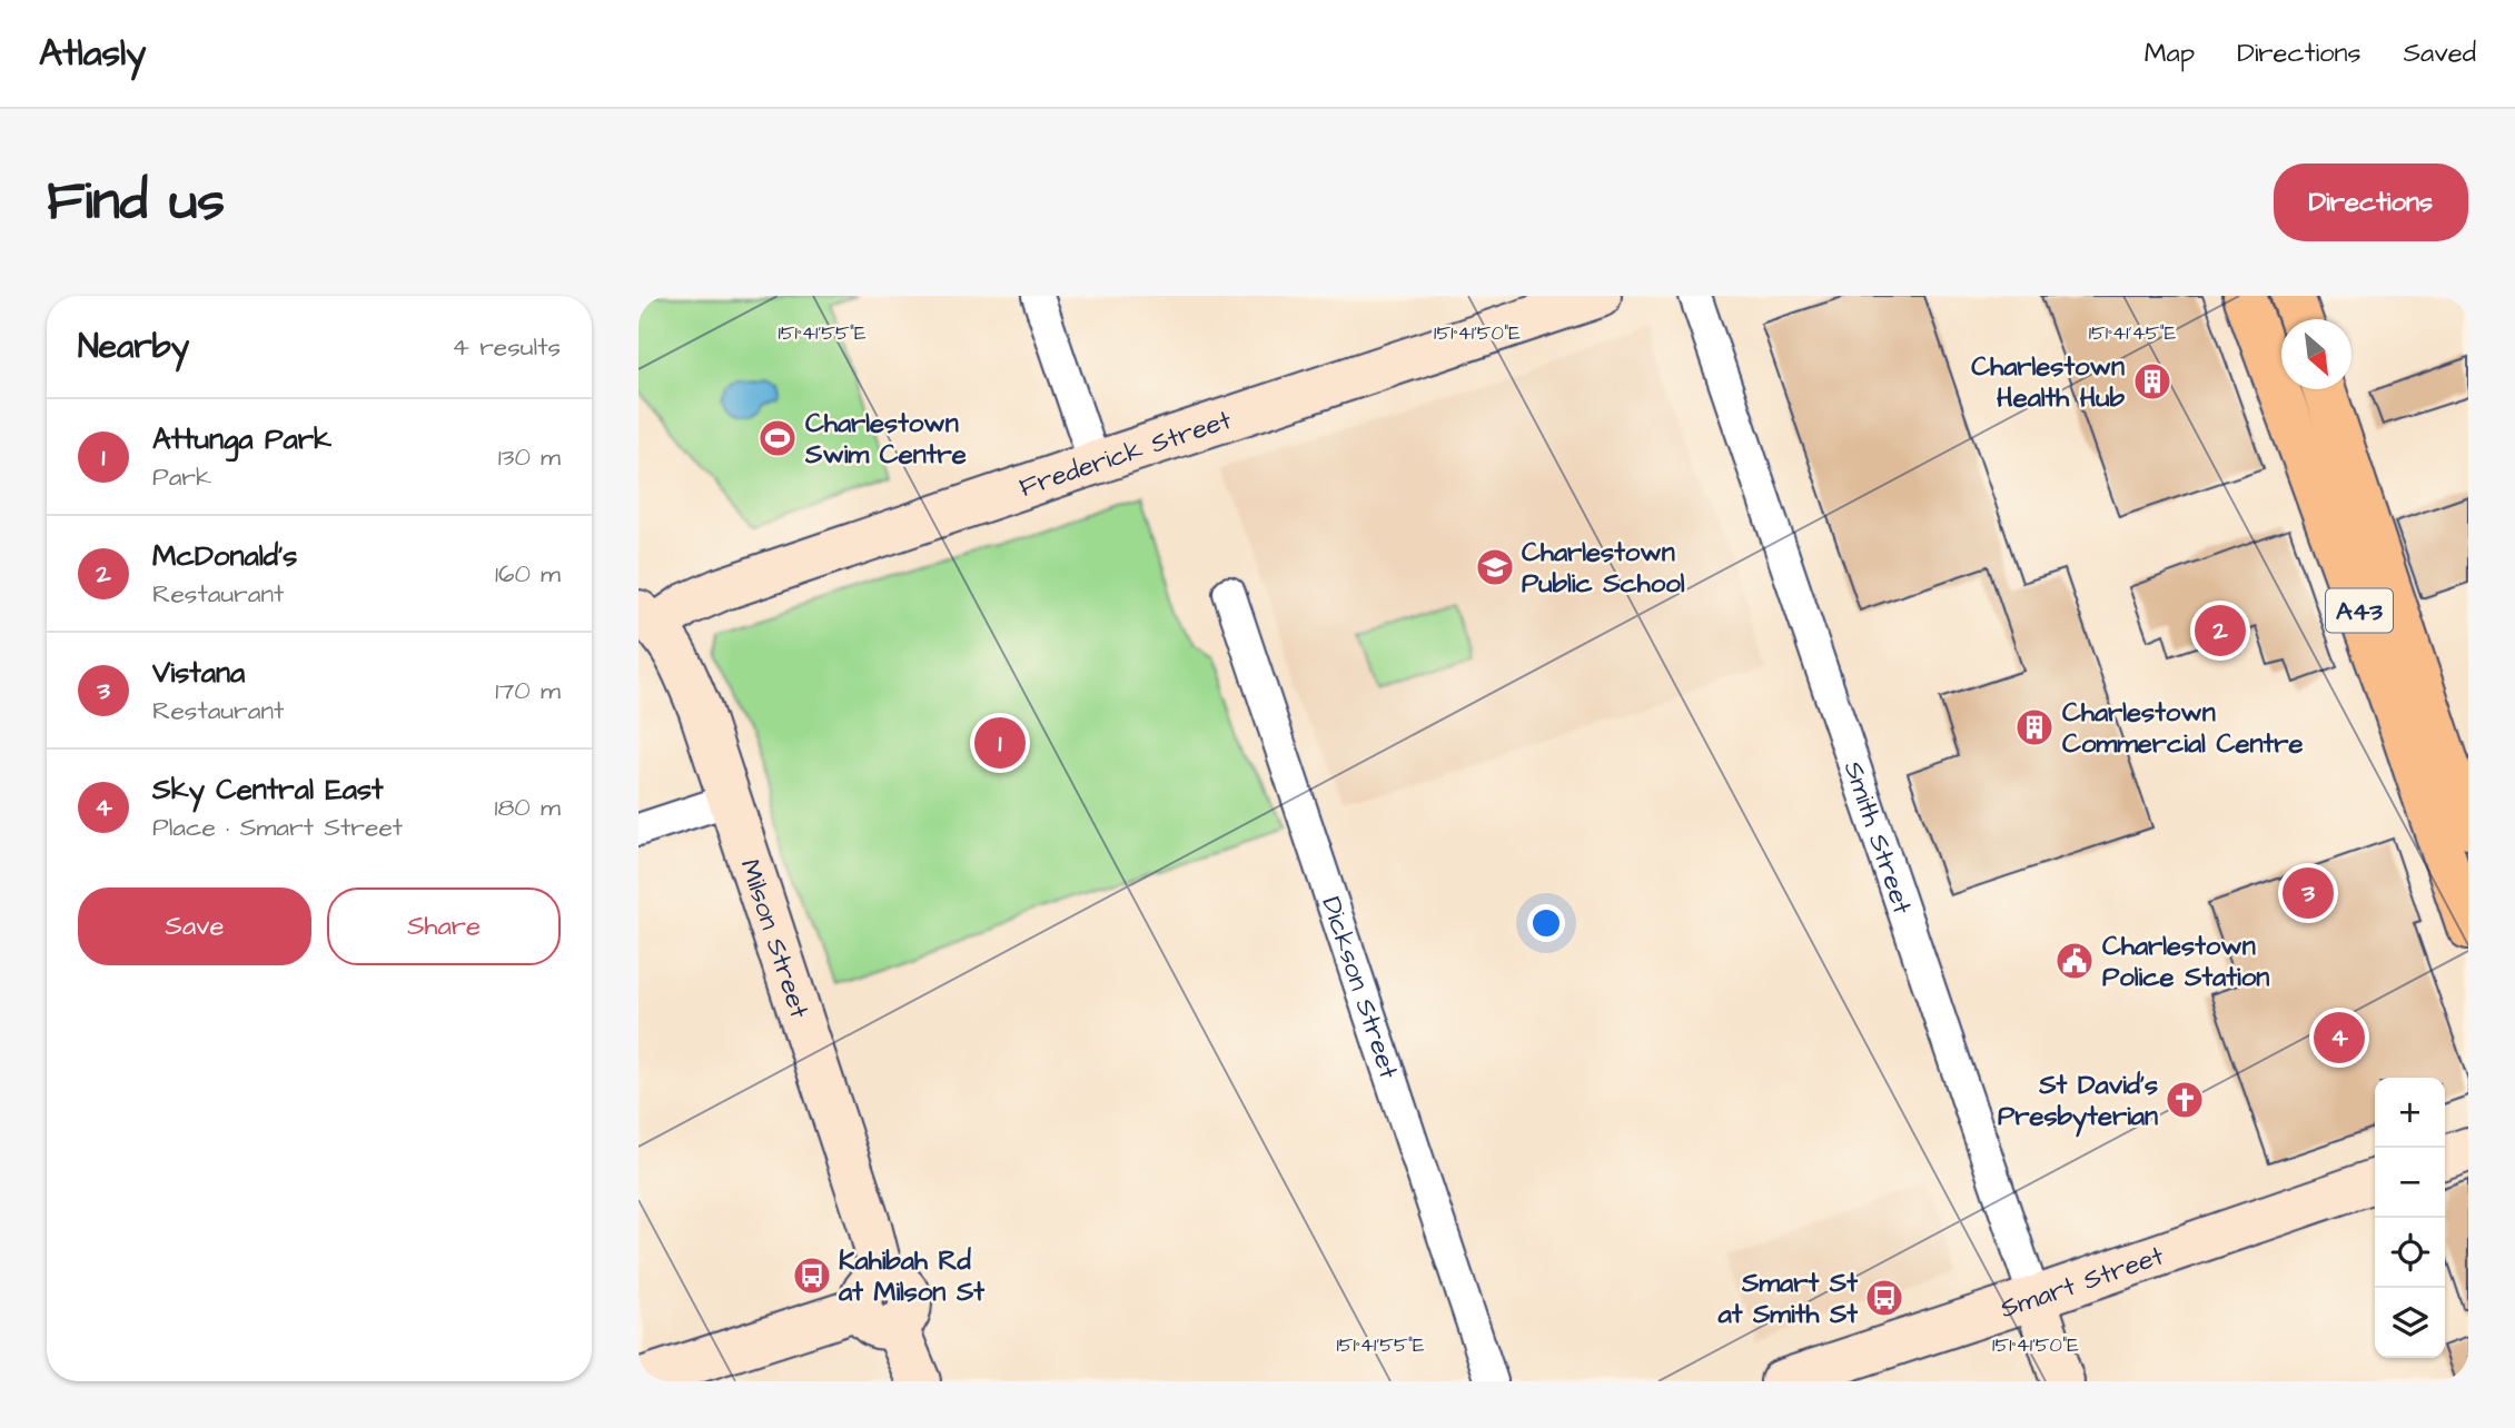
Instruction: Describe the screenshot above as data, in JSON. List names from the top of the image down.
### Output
{
  "streets": {
    "highway": ["A43"],
    "main road": [
      "Frederick Street",
      "Smith Street",
      "Milson Street",
      "Smart Street"
    ],
    "street": ["Dickson Street"]
  },
  "crossings": [
    ["Frederick Street", "Milson Street"],
    ["Smith Street", "Smart Street"]
  ],
  "places": {
    "building": ["Charlestown Health Hub", "Charlestown Commercial Centre"],
    "sports": ["Charlestown Swim Centre"],
    "school or university": ["Charlestown Public School"],
    "public building": ["Charlestown Police Station"],
    "church": ["St David’s Presbyterian"],
    "bus stop": ["Kahibah Rd at Milson St", "Smart St at Smith St"]
  },
  "north": "bottom right",
  "page": {
    "header": "Atlasly",
    "nav": ["Map", "Directions", "Saved"],
    "buttons": [
      "Directions",
      ["Save", "Share"]
    ],
    "title": "Find us",
    "heading": ["Nearby", "4 results"],
    "list": [
      {
        "mark": "1",
        "name": "Attunga Park",
        "note": "Park",
        "value": "130 m"
      },
      {
        "mark": "2",
        "name": "McDonald's",
        "note": "Restaurant",
        "value": "160 m"
      },
      {
        "mark": "3",
        "name": "Vistana",
        "note": "Restaurant",
        "value": "170 m"
      },
      {
        "mark": "4",
        "name": "Sky Central East",
        "note": "Place · Smart Street",
        "value": "180 m"
      }
    ],
    "pins": [
      "2",
      "1",
      "3",
      "4"
    ],
    "map_buttons": ["+", "−"]
  },
  "coordinates": ["151°41'55\"E", "151°41'50\"E", "151°41'45\"E"]
}
